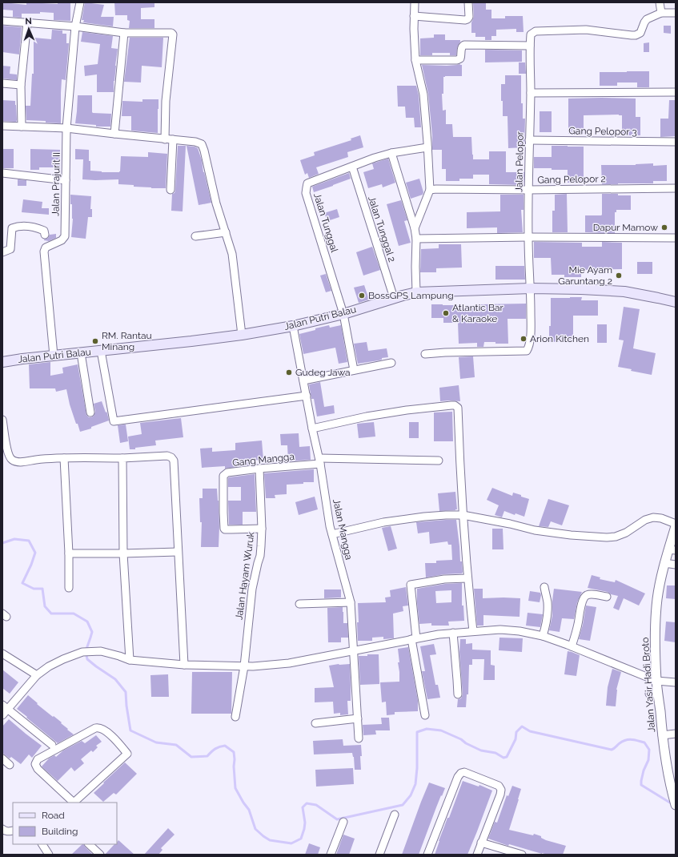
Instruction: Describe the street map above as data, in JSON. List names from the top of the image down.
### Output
{
  "streets": {
    "main road": ["Jalan Putri Balau"],
    "street": [
      "Gang Pelopor 3",
      "Jalan Pelopor",
      "Gang Pelopor 2",
      "Jalan Prajurit II",
      "Jalan Tunggal",
      "Jalan Tunggal 2",
      "Gang Mangga",
      "Jalan Mangga",
      "Jalan Hayam Wuruk",
      "Jalan Yasir Hadi Broto"
    ]
  },
  "crossings": [
    ["Gang Pelopor 3", "Jalan Pelopor"],
    ["Jalan Pelopor", "Gang Pelopor 2"],
    ["Jalan Pelopor", "Jalan Putri Balau"],
    ["Jalan Tunggal", "Jalan Tunggal 2"],
    ["Jalan Tunggal", "Jalan Putri Balau"],
    ["Jalan Tunggal 2", "Jalan Putri Balau"],
    ["Jalan Putri Balau", "Jalan Mangga"],
    ["Gang Mangga", "Jalan Mangga"],
    ["Gang Mangga", "Jalan Hayam Wuruk"]
  ],
  "places": [
    "Dapur Mamow",
    "Mie Ayam Garuntang 2",
    "BossGPS Lampung",
    "Atlantic Bar & Karaoke",
    "Arion Kitchen",
    "RM. Rantau Minang",
    "Gudeg Jawa"
  ],
  "legend": ["Road", "Building"],
  "north": "top"
}
